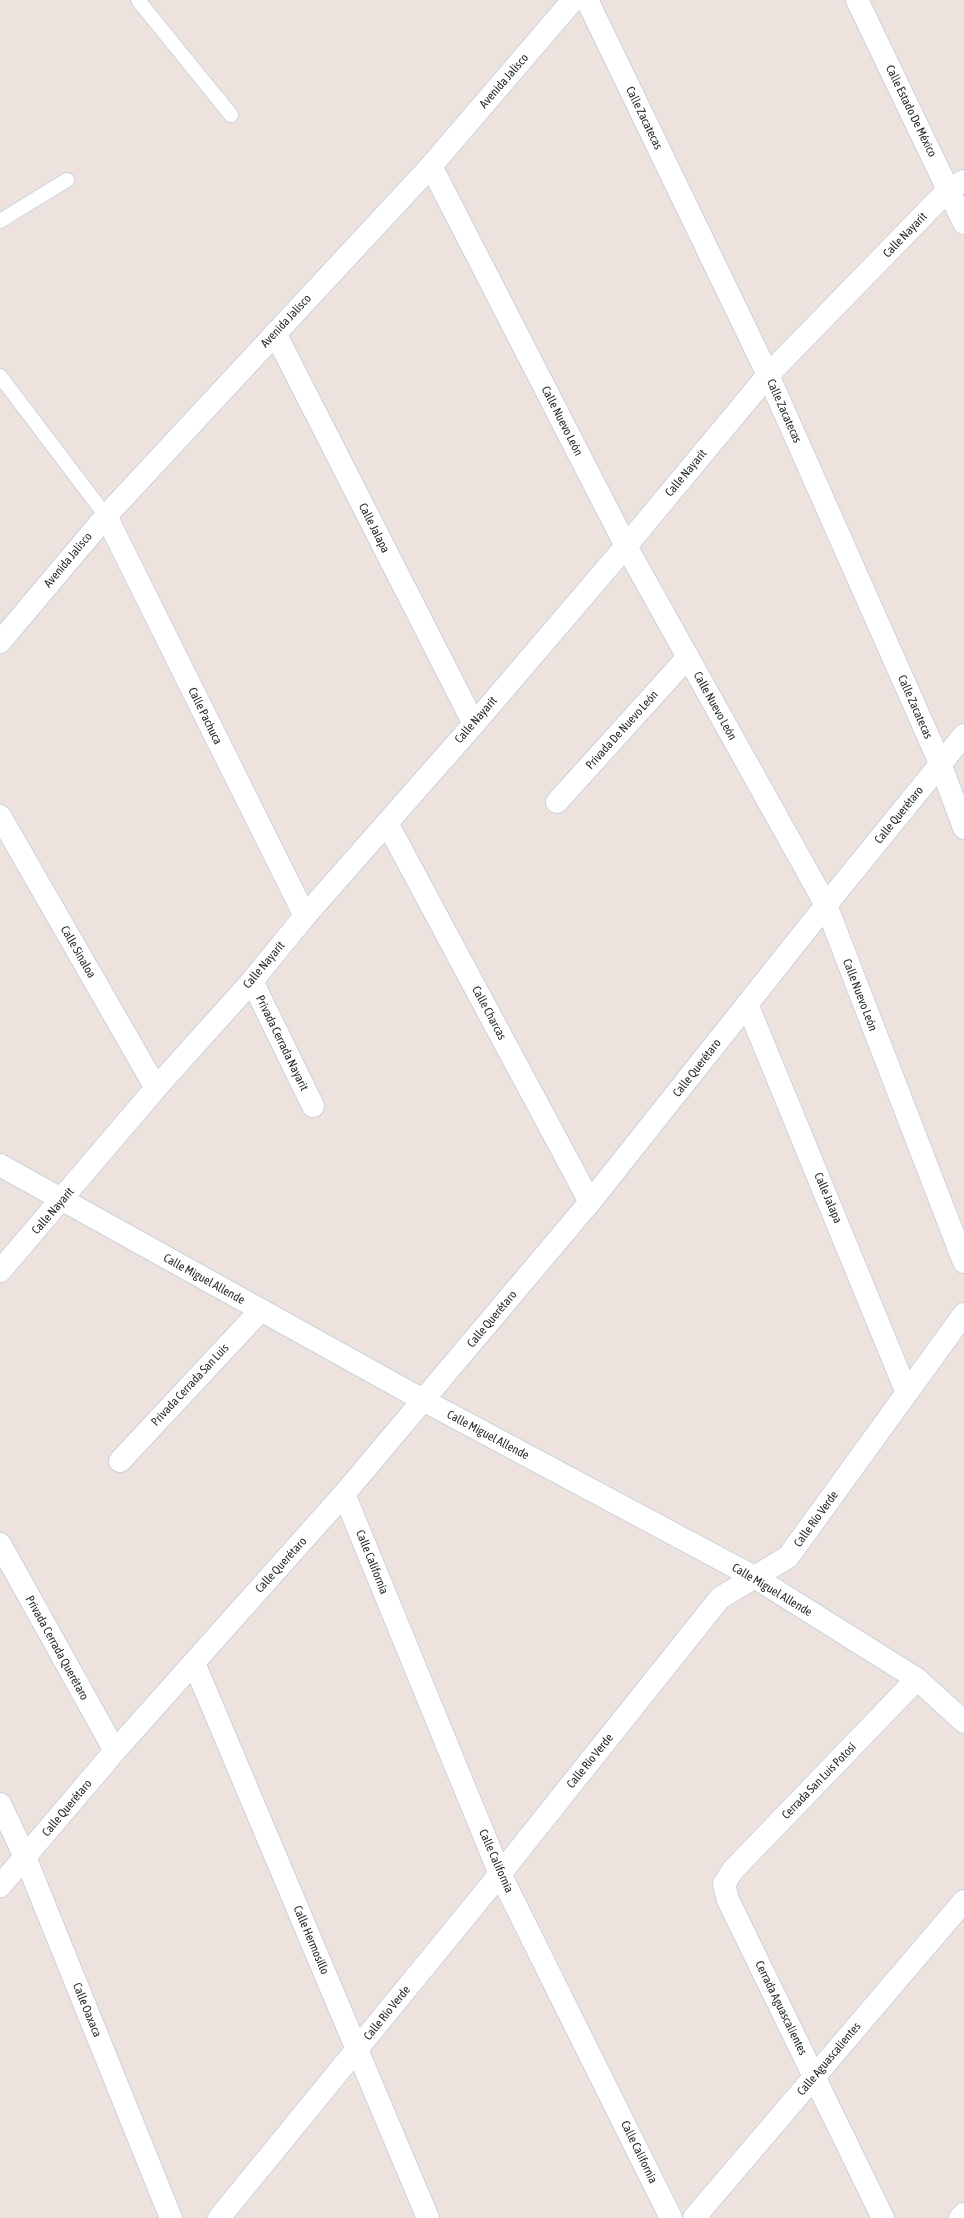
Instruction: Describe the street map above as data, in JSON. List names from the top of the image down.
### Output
{
  "streets": {
    "street": [
      "Avenida Jalisco",
      "Calle Estado De México",
      "Calle Zacatecas",
      "Calle Nayarit",
      "Calle Nuevo León",
      "Calle Jalapa",
      "Calle Pachuca",
      "Privada De Nuevo León",
      "Calle Querétaro",
      "Calle Sinaloa",
      "Calle Charcas",
      "Privada Cerrada Nayarit",
      "Calle Miguel Allende",
      "Privada Cerrada San Luis",
      "Calle Río Verde",
      "Calle California",
      "Privada Cerrada Querétaro",
      "Cerrada San Luis Potosí",
      "Calle Hermosillo",
      "Cerrada Aguascalientes",
      "Calle Oaxaca",
      "Calle Aguascalientes"
    ]
  },
  "crossings": [
    ["Avenida Jalisco", "Calle Nuevo León"],
    ["Avenida Jalisco", "Calle Jalapa"],
    ["Avenida Jalisco", "Calle Pachuca"],
    ["Calle Estado De México", "Calle Nayarit"],
    ["Calle Zacatecas", "Calle Nayarit"],
    ["Calle Zacatecas", "Calle Querétaro"],
    ["Calle Nayarit", "Calle Nuevo León"],
    ["Calle Nayarit", "Calle Jalapa"],
    ["Calle Nayarit", "Calle Pachuca"],
    ["Calle Nayarit", "Calle Sinaloa"],
    ["Calle Nayarit", "Calle Charcas"],
    ["Calle Nayarit", "Privada Cerrada Nayarit"],
    ["Calle Nayarit", "Calle Miguel Allende"],
    ["Calle Nuevo León", "Privada De Nuevo León"],
    ["Calle Nuevo León", "Calle Querétaro"],
    ["Calle Jalapa", "Calle Querétaro"],
    ["Calle Jalapa", "Calle Río Verde"],
    ["Calle Querétaro", "Calle Charcas"],
    ["Calle Querétaro", "Calle Miguel Allende"],
    ["Calle Querétaro", "Calle California"],
    ["Calle Querétaro", "Privada Cerrada Querétaro"],
    ["Calle Querétaro", "Calle Hermosillo"],
    ["Calle Querétaro", "Calle Oaxaca"],
    ["Calle Miguel Allende", "Privada Cerrada San Luis"],
    ["Calle Miguel Allende", "Calle Río Verde"],
    ["Calle Miguel Allende", "Cerrada San Luis Potosí"],
    ["Calle Río Verde", "Calle California"],
    ["Calle Río Verde", "Calle Hermosillo"],
    ["Cerrada San Luis Potosí", "Cerrada Aguascalientes"],
    ["Cerrada Aguascalientes", "Calle Aguascalientes"]
  ]
}
